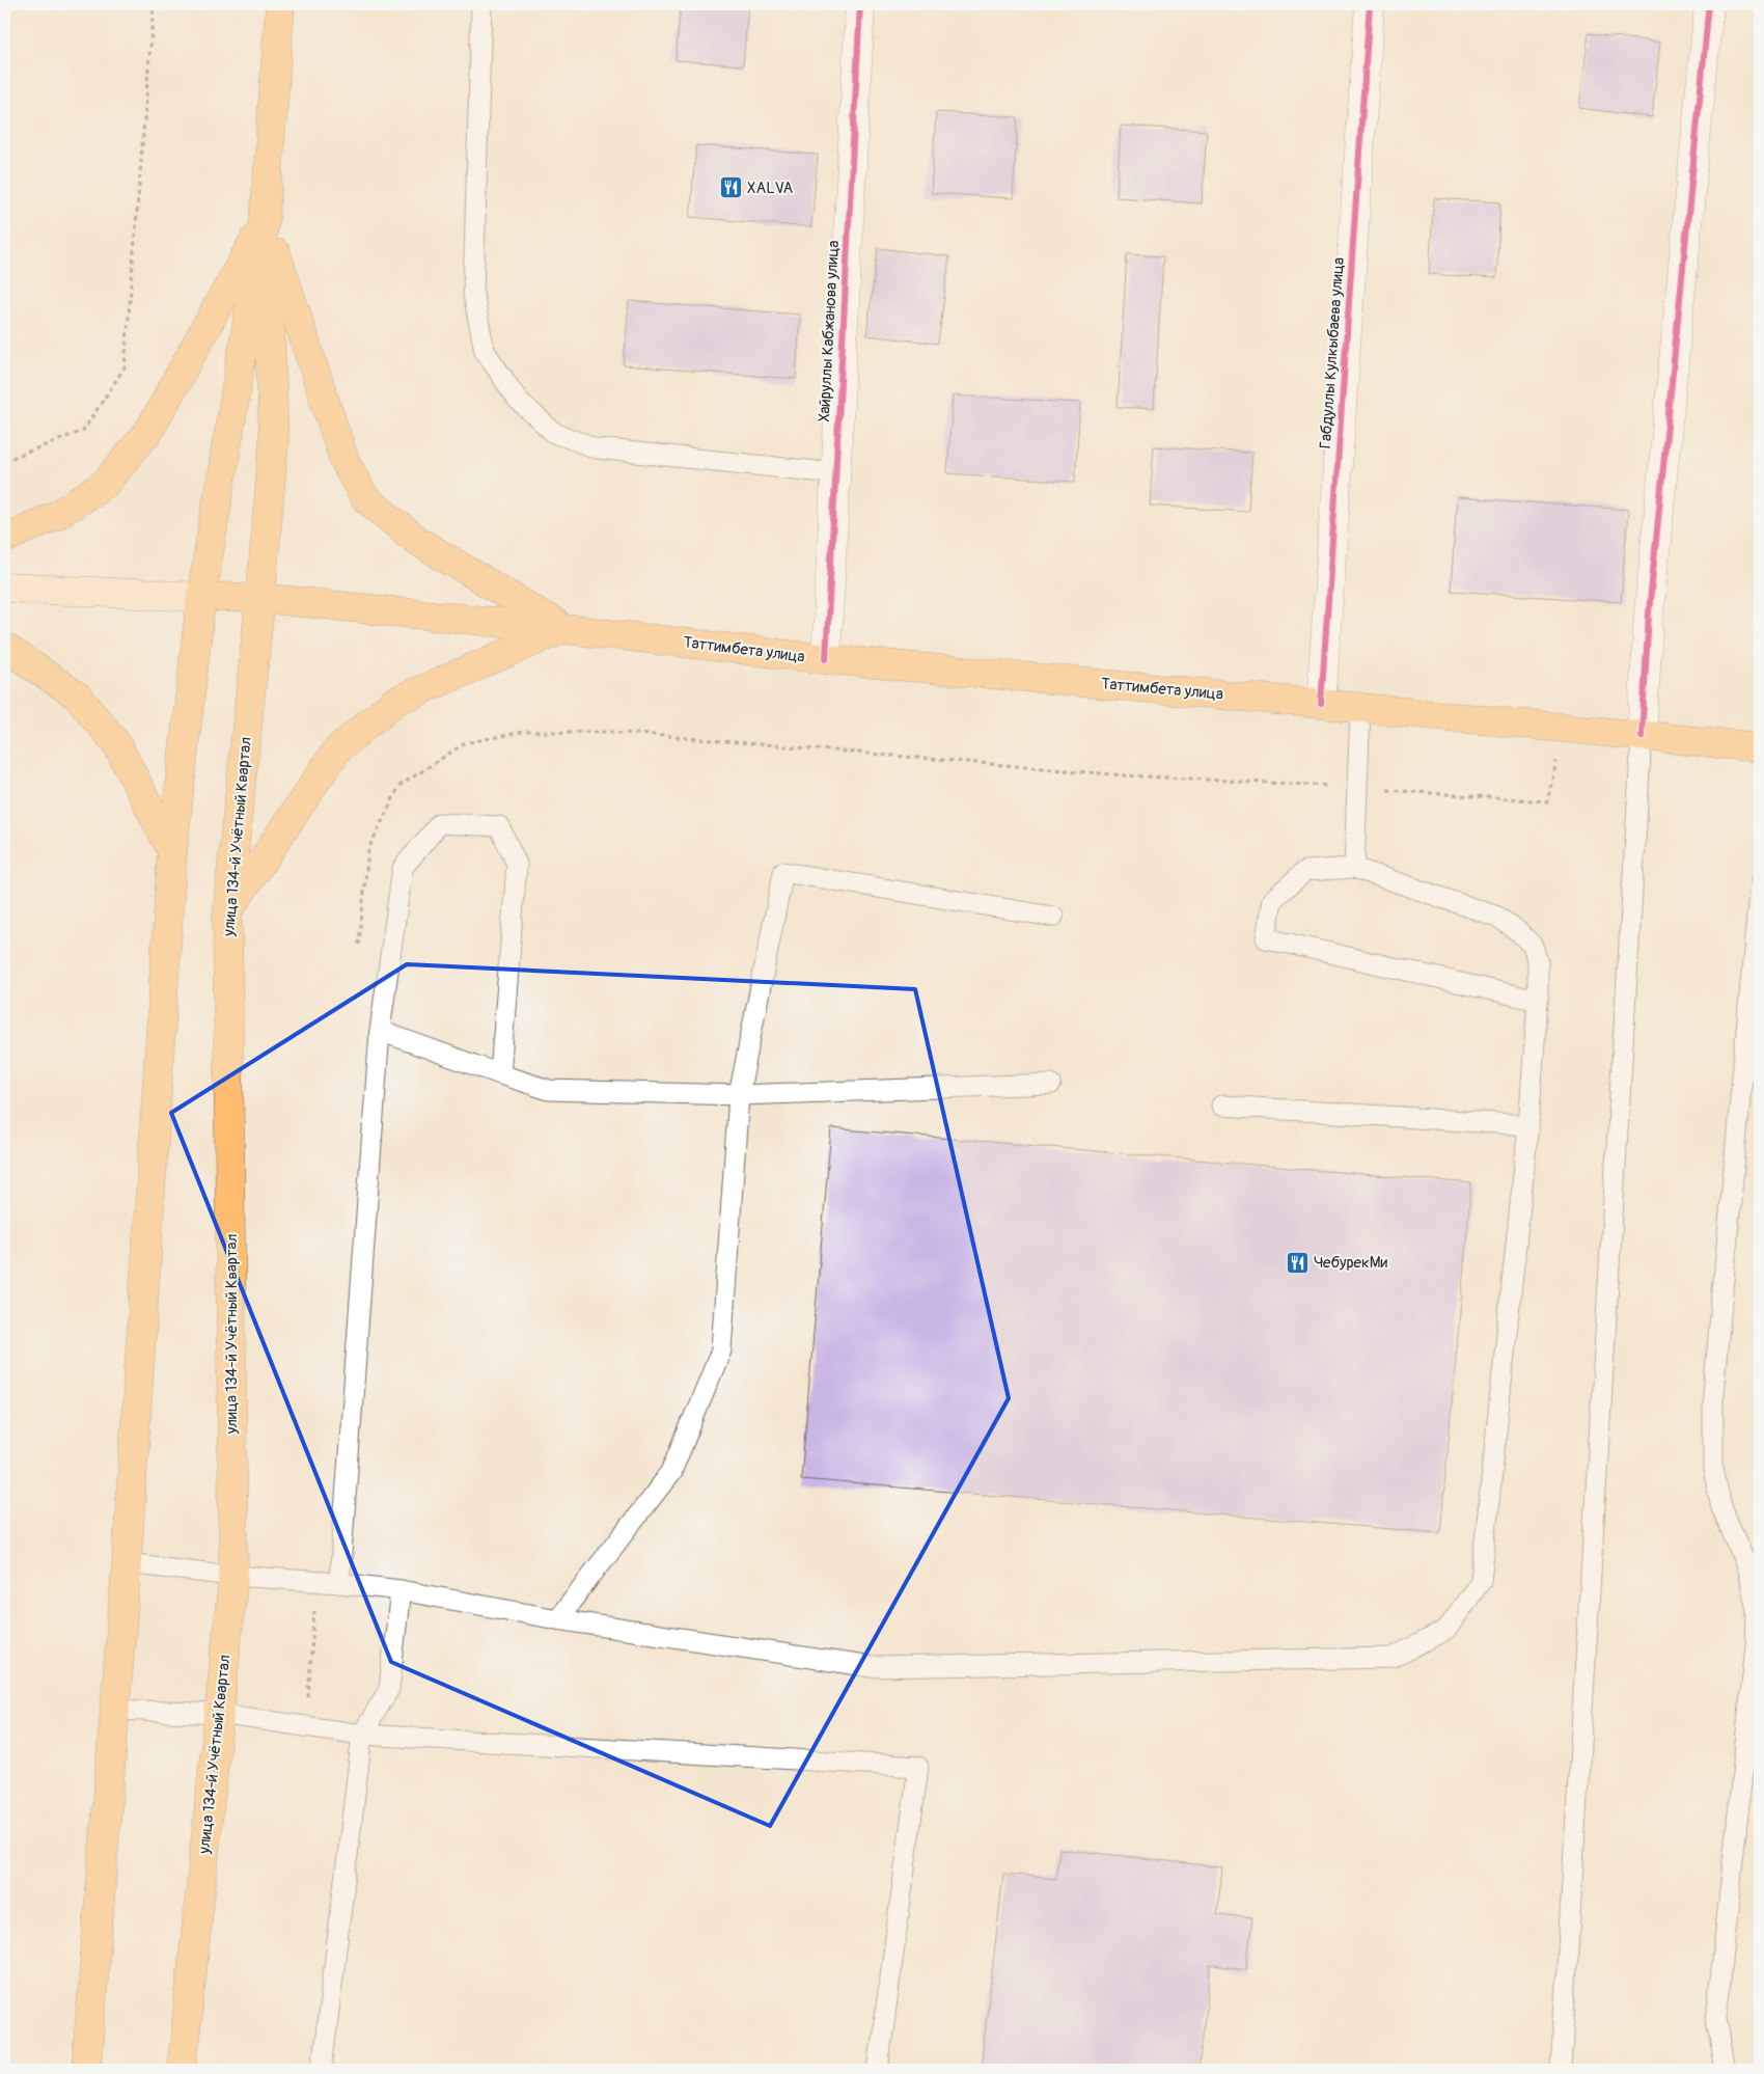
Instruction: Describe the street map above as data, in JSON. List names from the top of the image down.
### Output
{
  "streets": {
    "main road": ["Таттимбета улица", "улица 134-й Учётный Квартал"],
    "street": ["Хайруллы Кабжанова улица", "Габдуллы Кулкыбаева улица"]
  },
  "crossings": [
    ["Хайруллы Кабжанова улица", "Таттимбета улица"],
    ["Габдуллы Кулкыбаева улица", "Таттимбета улица"],
    ["Таттимбета улица", "улица 134-й Учётный Квартал"]
  ],
  "places": {
    "restaurant": ["XALVA", "ЧебурекМи"]
  }
}
